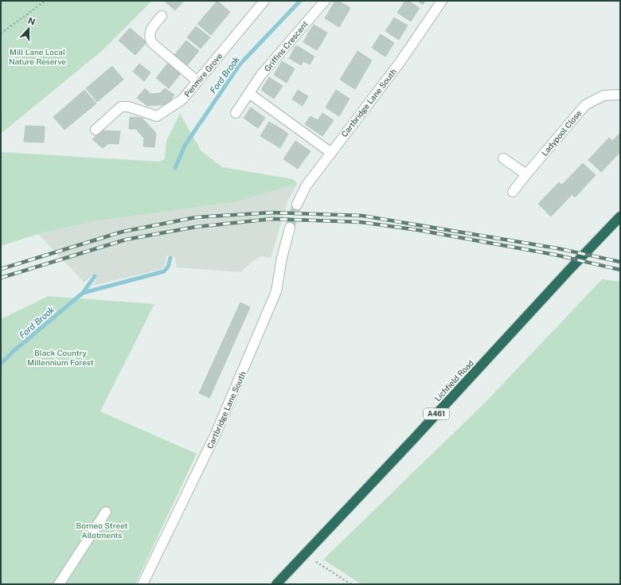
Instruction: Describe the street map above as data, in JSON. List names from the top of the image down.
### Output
{
  "streets": {
    "highway": ["Lichfield Road", "A461"],
    "street": [
      "Griffins Crescent",
      "Penmire Grove",
      "Cartbridge Lane South",
      "Ladypool Close"
    ]
  },
  "water": ["Ford Brook"],
  "parks": ["Mill Lane Local Nature Reserve", "Black Country Millennium Forest", "Borneo Street Allotments"],
  "north": "top"
}
